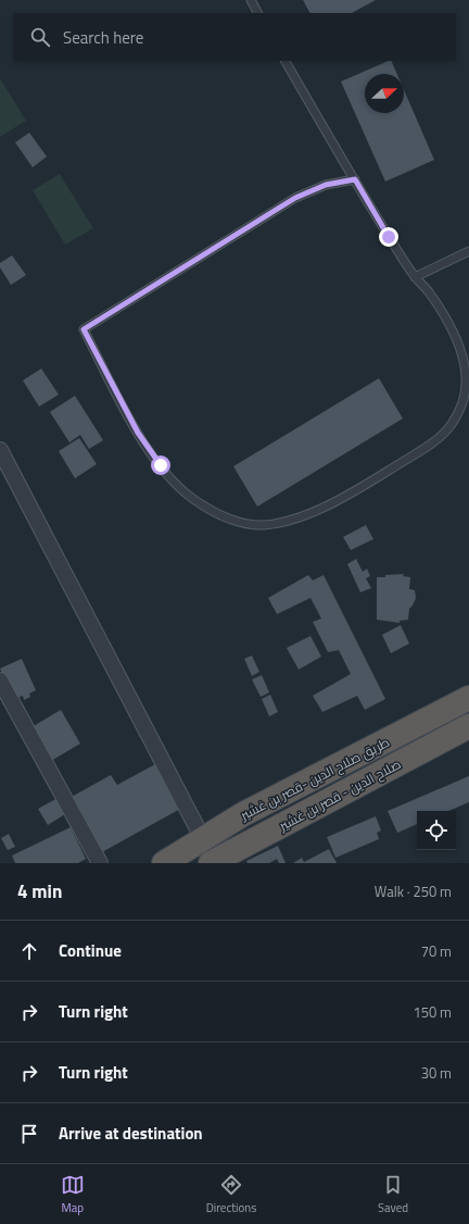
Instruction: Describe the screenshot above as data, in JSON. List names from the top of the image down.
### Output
{
  "streets": {
    "highway": ["طريق صلاح الدين -قصر بن غشير", "صلاح الدين - قصر بن غشير"]
  },
  "north": "right",
  "page": {
    "search": "Search here",
    "heading": ["4 min", "Walk · 250 m"],
    "list": [
      ["Continue", "70 m"],
      ["Turn right", "150 m"],
      ["Turn right", "30 m"],
      "Arrive at destination"
    ],
    "nav": ["Map", "Directions", "Saved"]
  }
}
